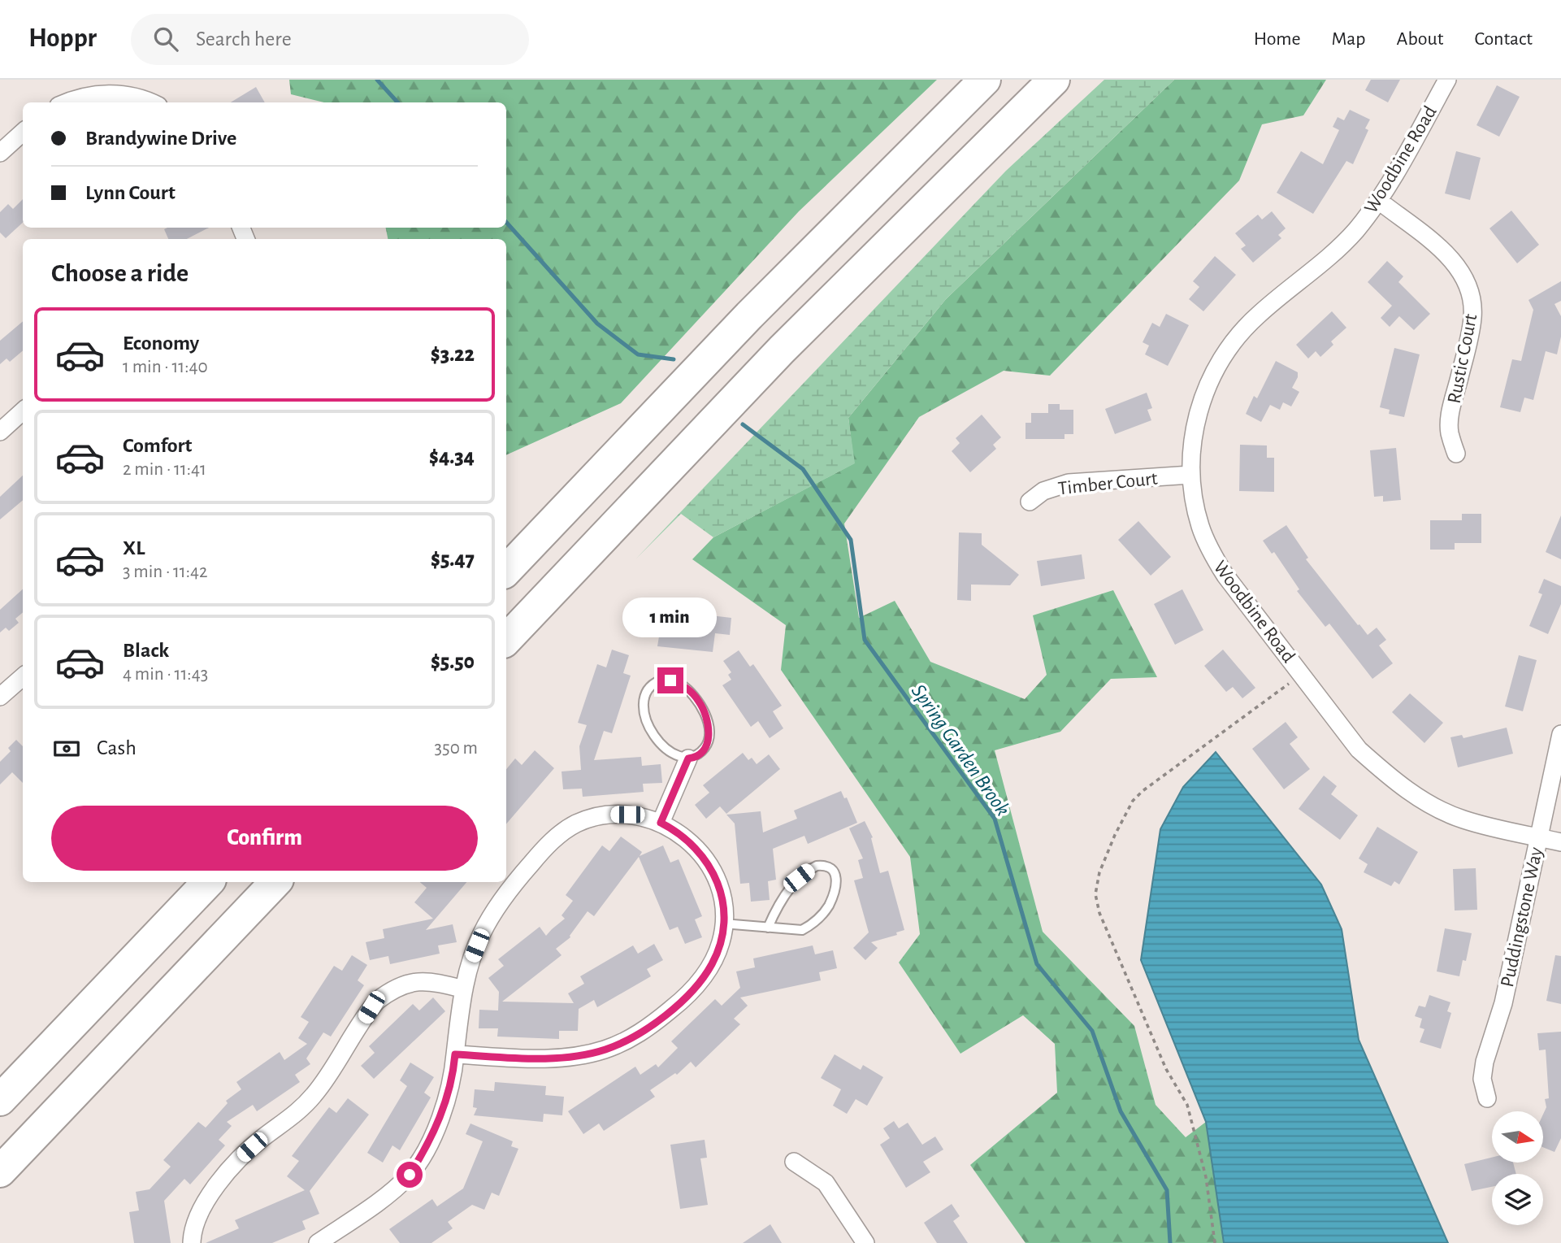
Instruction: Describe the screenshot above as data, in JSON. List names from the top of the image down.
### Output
{
  "streets": {
    "street": [
      "Woodbine Road",
      "Rustic Court",
      "Timber Court",
      "Puddingstone Way"
    ]
  },
  "crossings": [
    ["Woodbine Road", "Rustic Court"],
    ["Woodbine Road", "Timber Court"],
    ["Woodbine Road", "Puddingstone Way"]
  ],
  "water": ["Spring Garden Brook"],
  "north": "right",
  "page": {
    "header": "Hoppr",
    "search": "Search here",
    "nav": [
      "Home",
      "Map",
      "About",
      "Contact"
    ],
    "banner": ["Brandywine Drive", "Lynn Court"],
    "heading": "Choose a ride",
    "list": [
      {
        "name": "Economy",
        "note": "1 min · 11:40",
        "value": "$3.22"
      },
      {
        "name": "Comfort",
        "note": "2 min · 11:41",
        "value": "$4.34"
      },
      {
        "name": "XL",
        "note": "3 min · 11:42",
        "value": "$5.47"
      },
      {
        "name": "Black",
        "note": "4 min · 11:43",
        "value": "$5.50"
      }
    ],
    "bubble": "1 min",
    "pay": ["Cash", "350 m"],
    "buttons": "Confirm"
  }
}
